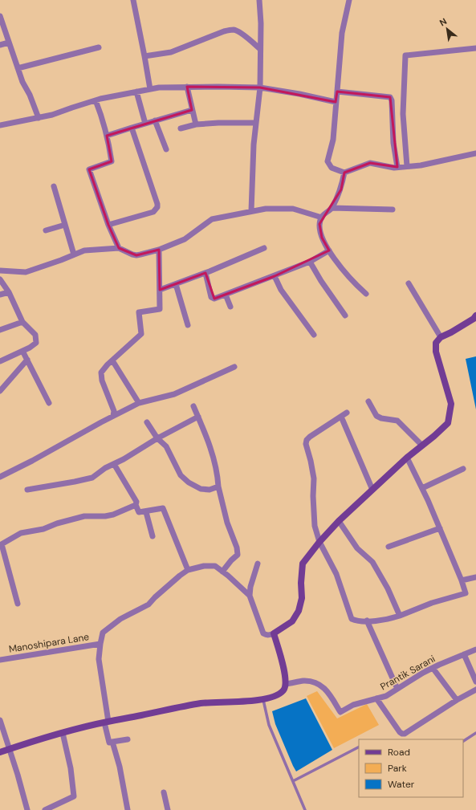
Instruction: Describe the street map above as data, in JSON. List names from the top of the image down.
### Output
{
  "streets": {
    "street": ["Manoshipara Lane", "Prantik Sarani"]
  },
  "legend": ["Road", "Park", "Water"],
  "north": "top left"
}
